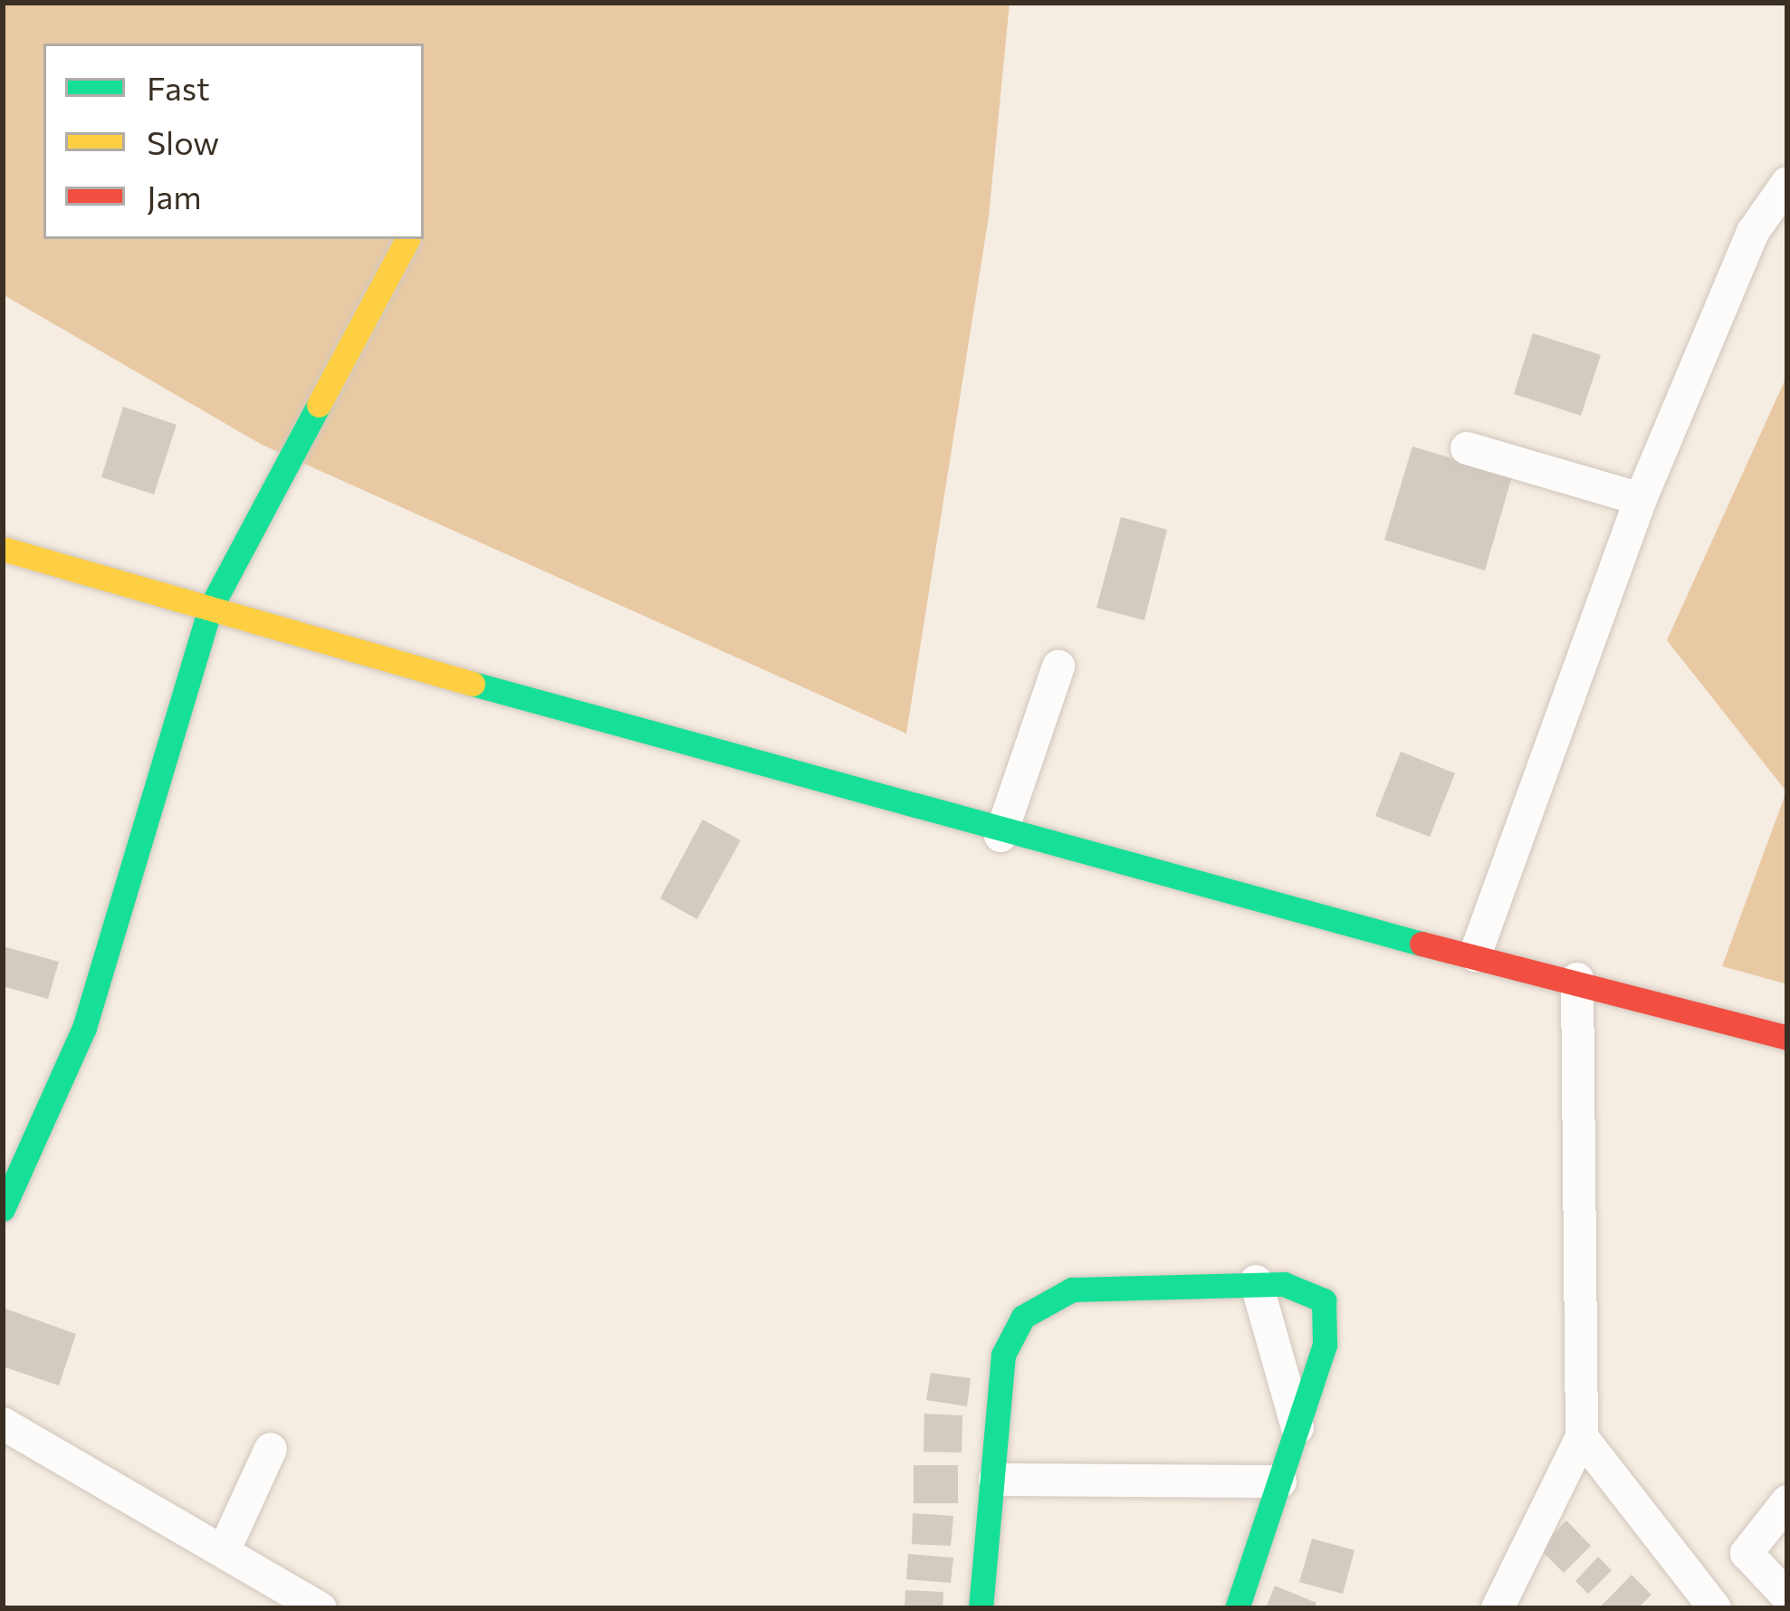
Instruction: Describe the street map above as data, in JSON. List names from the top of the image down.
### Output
{
  "legend": ["Fast", "Slow", "Jam"]
}
